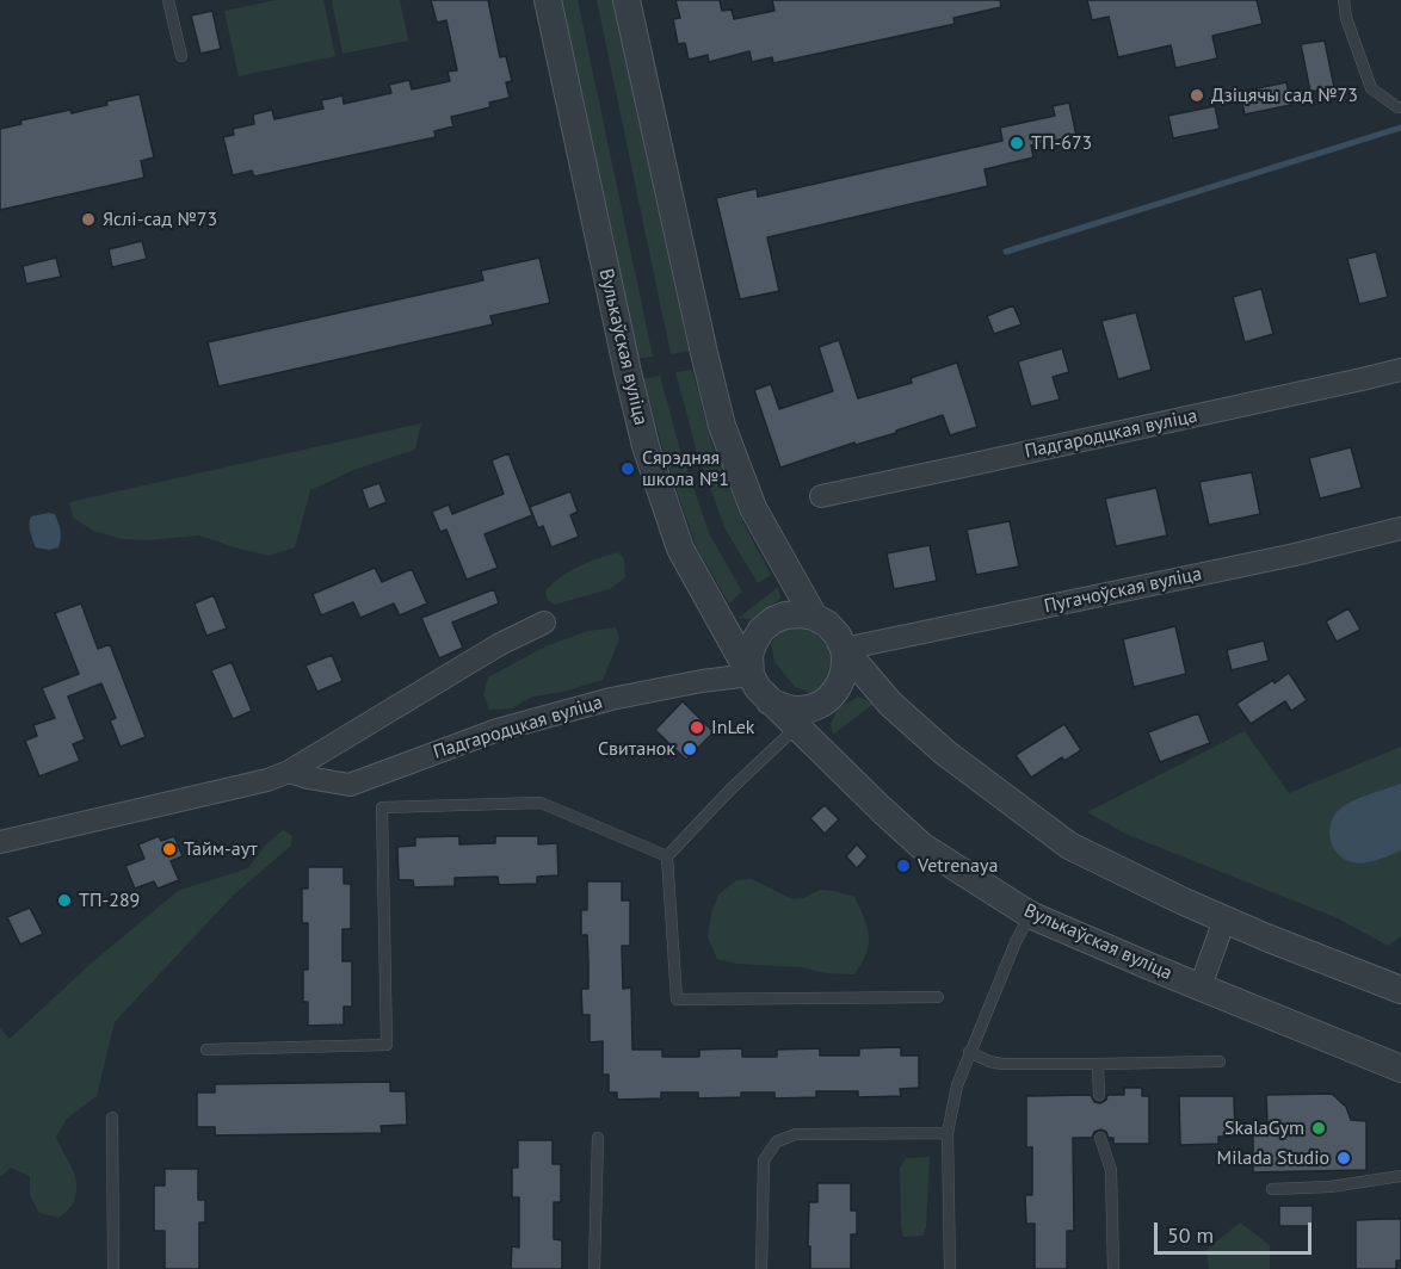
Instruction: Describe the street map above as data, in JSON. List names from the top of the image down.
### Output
{
  "streets": {
    "street": ["Вулькаўская вуліца", "Падгародцкая вуліца", "Пугачоўская вуліца"]
  },
  "crossings": [
    ["Вулькаўская вуліца", "Падгародцкая вуліца"],
    ["Вулькаўская вуліца", "Пугачоўская вуліца"],
    ["Падгародцкая вуліца", "Пугачоўская вуліца"]
  ],
  "places": [
    "Дзіцячы сад №73",
    "ТП-673",
    "Яслі-сад №73",
    "Сярэдняя школа №1",
    "InLek",
    "Свитанок",
    "Тайм-аут",
    "Vetrenaya",
    "ТП-289",
    "SkalaGym",
    "Milada Studio"
  ],
  "scale_bar": "50 m"
}
